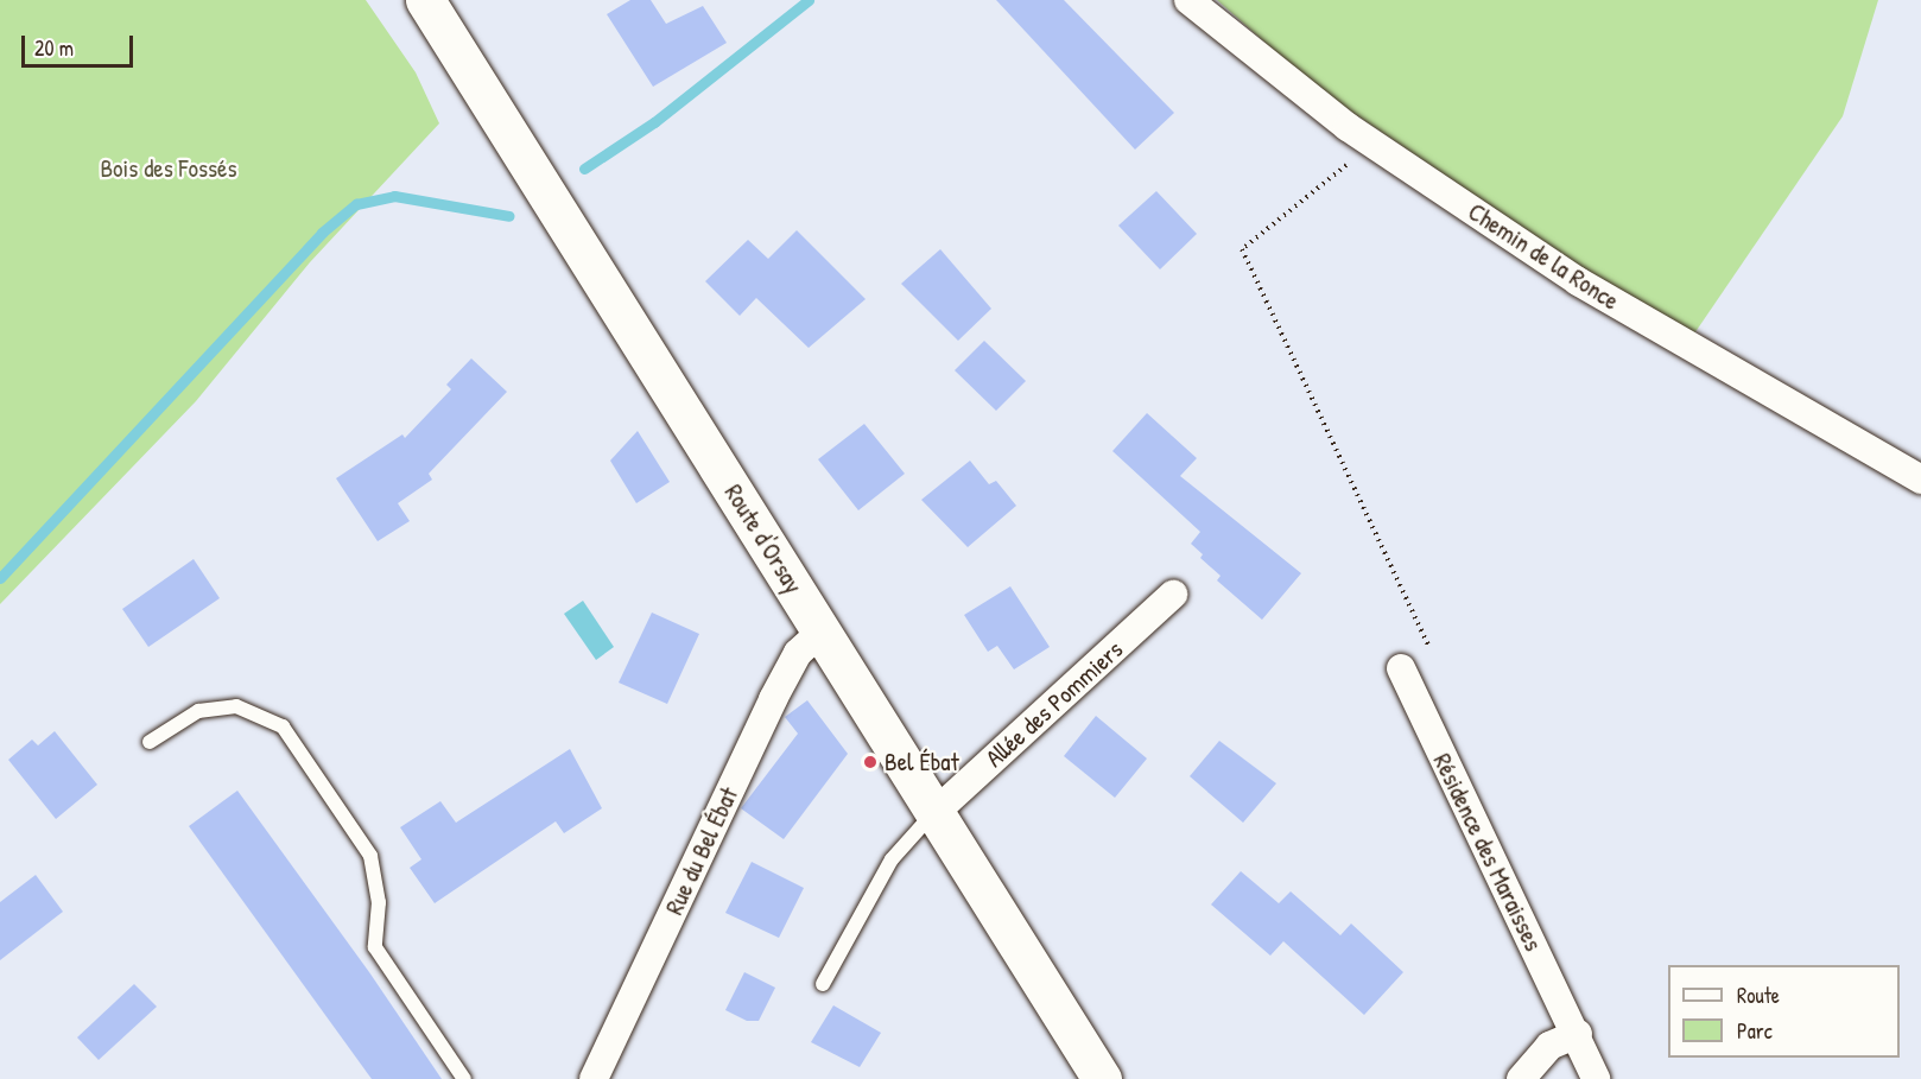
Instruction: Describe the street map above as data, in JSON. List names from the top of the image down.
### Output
{
  "streets": {
    "main road": ["Route d'Orsay"],
    "street": [
      "Chemin de la Ronce",
      "Allée des Pommiers",
      "Rue du Bel Ébat",
      "Résidence des Maraisses"
    ]
  },
  "crossings": [
    ["Route d'Orsay", "Allée des Pommiers"],
    ["Route d'Orsay", "Rue du Bel Ébat"]
  ],
  "parks": ["Bois des Fossés"],
  "places": ["Bel Ébat"],
  "legend": ["Route", "Parc"],
  "scale_bar": "20 m"
}
